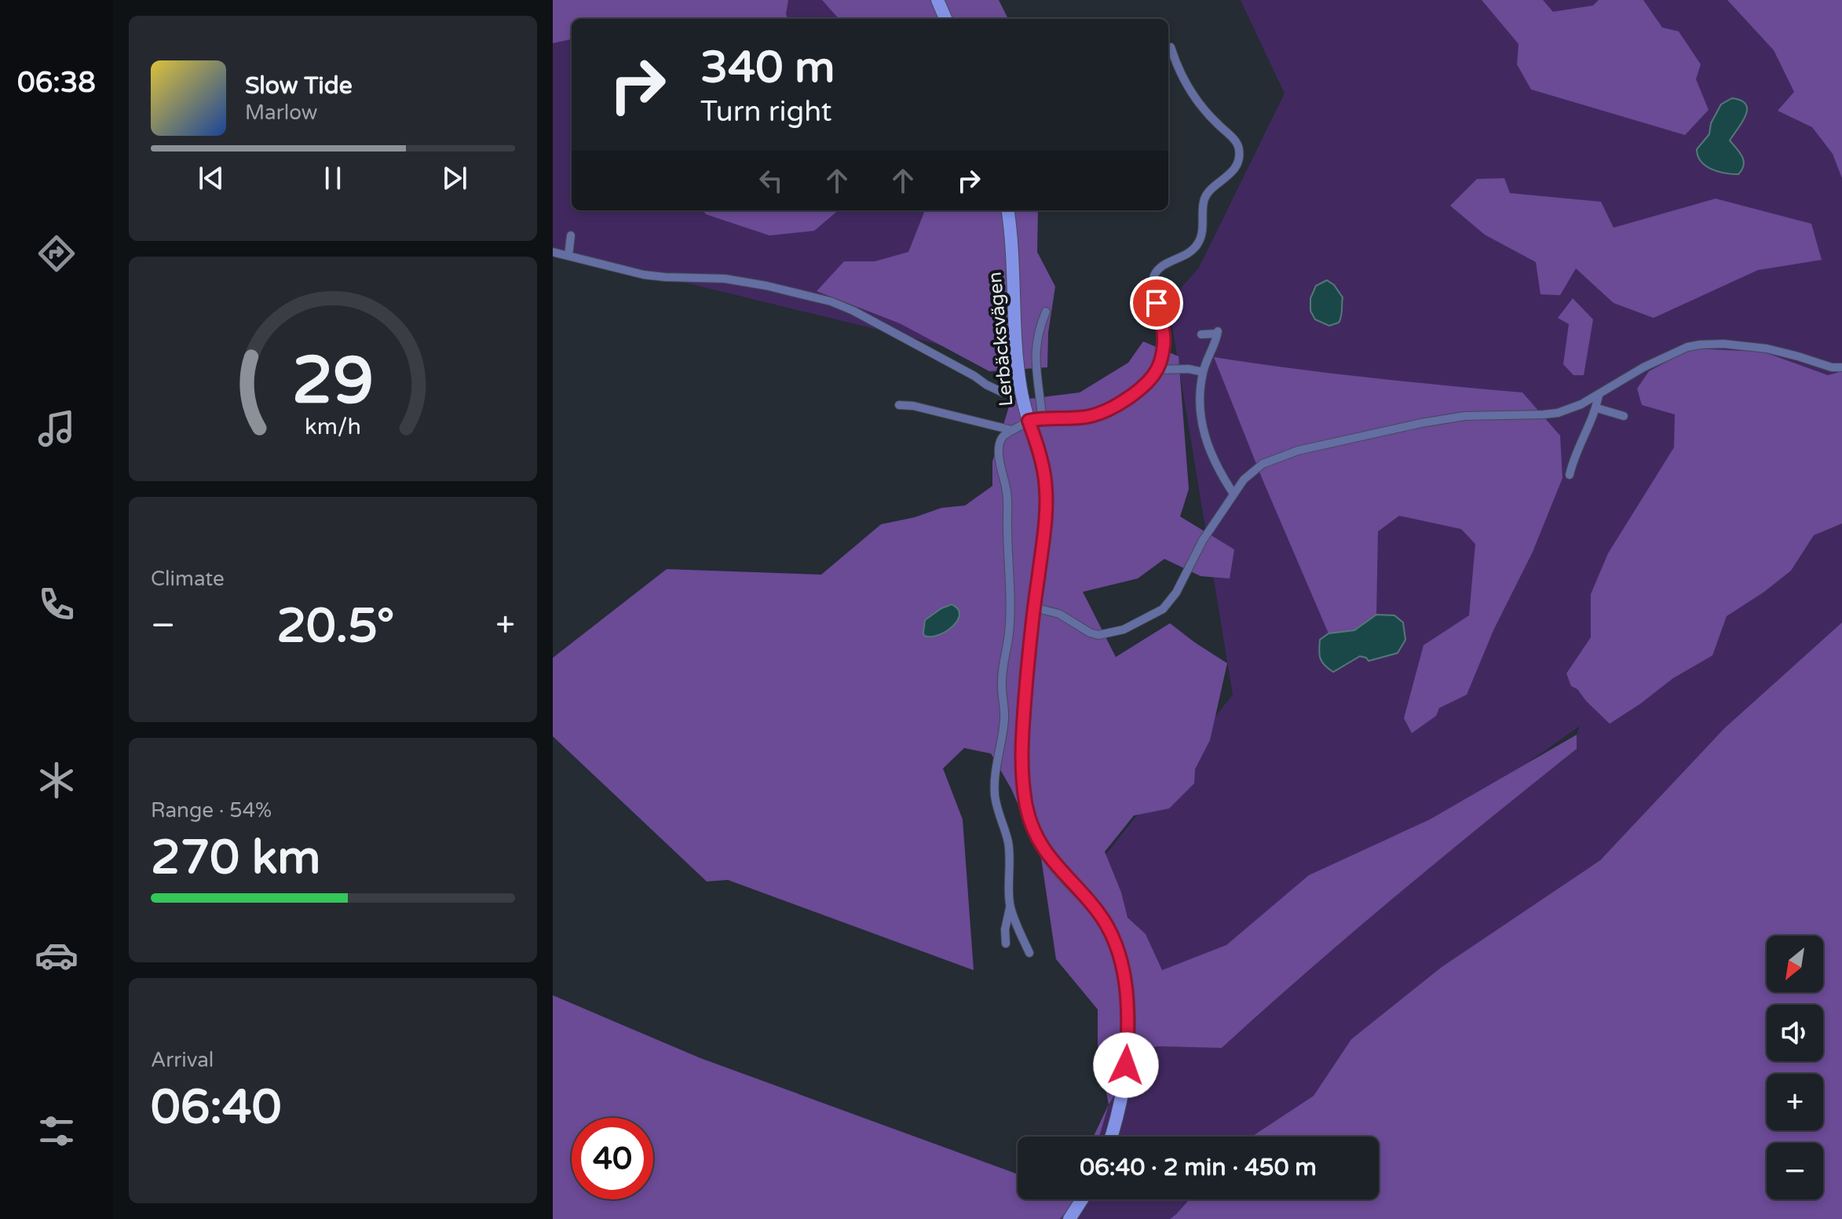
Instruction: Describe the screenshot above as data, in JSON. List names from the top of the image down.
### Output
{
  "streets": {
    "street": ["Lerbäcksvägen"]
  },
  "north": "bottom left",
  "page": {
    "tabs": "06:38",
    "turn": ["340 m", "Turn right"],
    "song": ["Slow Tide", "Marlow"],
    "tile": [
      "Climate",
      ["Range · 54%", "270 km"],
      ["Arrival", "06:40"]
    ],
    "heat": ["−", "20.5°", "+"],
    "map_buttons": ["+", "−"],
    "limit": "40",
    "trip": "06:40 · 2 min · 450 m",
    "gauge": ["29", "km/h"]
  }
}
